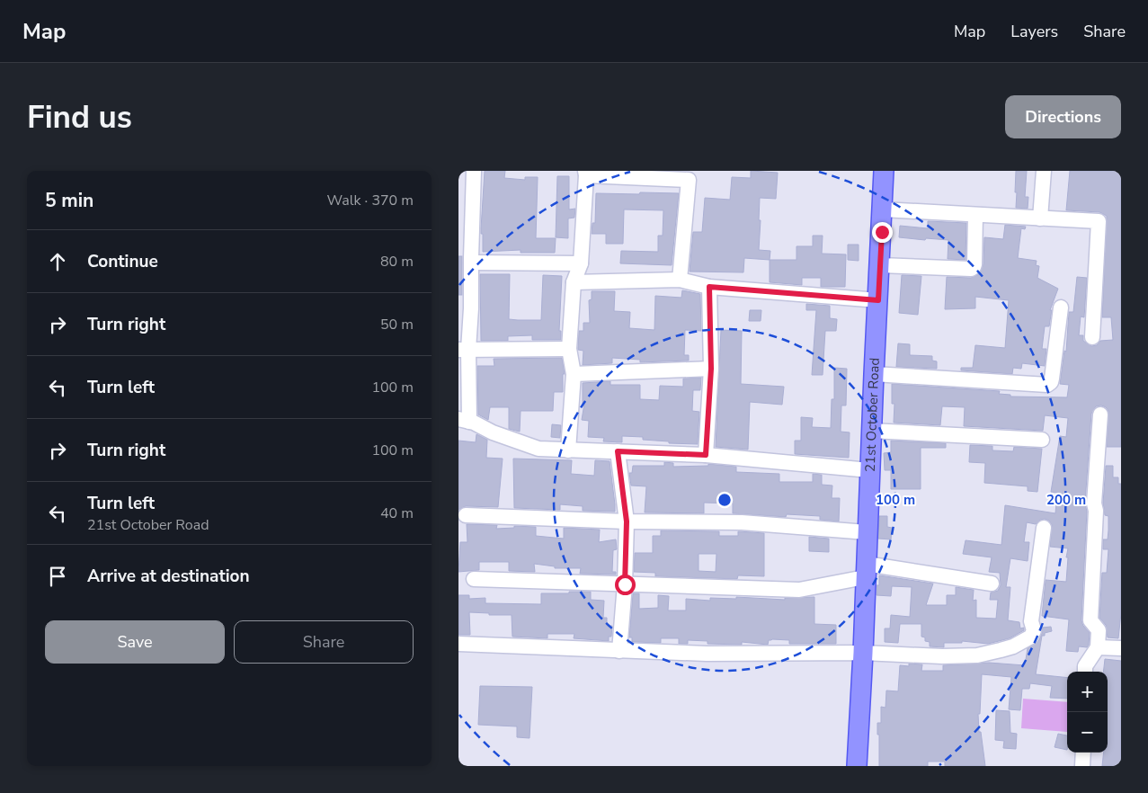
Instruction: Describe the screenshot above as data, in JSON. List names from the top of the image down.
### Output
{
  "streets": {
    "main road": ["21st October Road"]
  },
  "page": {
    "header": "Map",
    "nav": ["Map", "Layers", "Share"],
    "buttons": [
      "Directions",
      ["Save", "Share"]
    ],
    "title": "Find us",
    "heading": ["5 min", "Walk · 370 m"],
    "list": [
      ["Continue", "80 m"],
      ["Turn right", "50 m"],
      ["Turn left", "100 m"],
      ["Turn right", "100 m"],
      ["Turn left", "21st October Road", "40 m"],
      "Arrive at destination"
    ],
    "map_buttons": ["+", "−"]
  },
  "rings": ["100 m", "200 m"]
}
